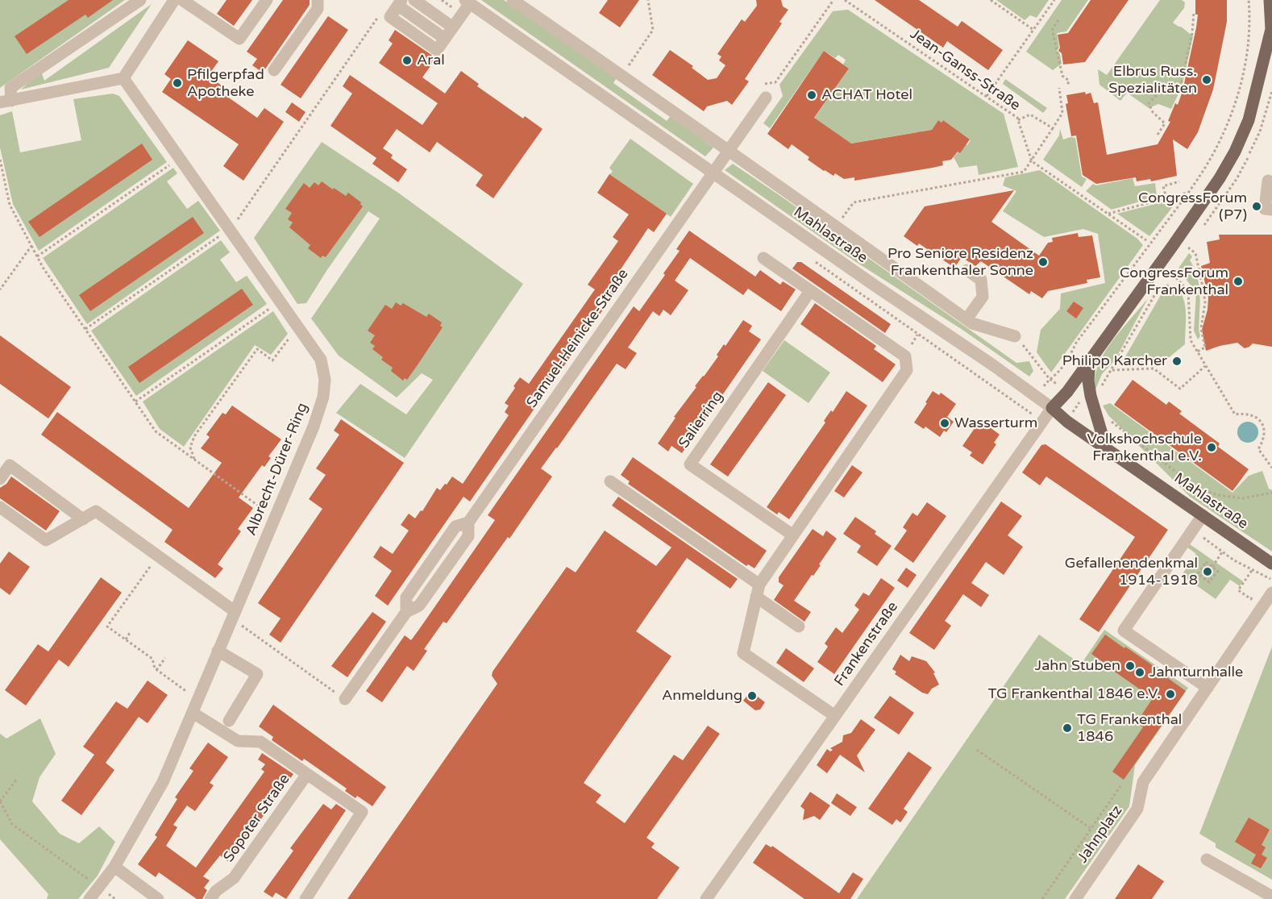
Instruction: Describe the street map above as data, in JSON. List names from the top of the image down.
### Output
{
  "streets": {
    "main road": ["Mahlastraße"],
    "street": [
      "Samuel-Heinicke-Straße",
      "Salierring",
      "Albrecht-Dürer-Ring",
      "Frankenstraße",
      "Sopoter Straße",
      "Jahnplatz"
    ],
    "path": ["Jean-Ganss-Straße"]
  },
  "crossings": [
    ["Mahlastraße", "Samuel-Heinicke-Straße"],
    ["Mahlastraße", "Frankenstraße"]
  ],
  "places": [
    "Aral",
    "Elbrus Russ. Spezialitäten",
    "Pfilgerpfad Apotheke",
    "ACHAT Hotel",
    "CongressForum (P7)",
    "Pro Seniore Residenz Frankenthaler Sonne",
    "CongressForum Frankenthal",
    "Philipp Karcher",
    "Wasserturm",
    "Volkshochschule Frankenthal e.V.",
    "Gefallenendenkmal 1914-1918",
    "Jahn Stuben",
    "Jahnturnhalle",
    "TG Frankenthal 1846 e.V.",
    "Anmeldung",
    "TG Frankenthal 1846"
  ]
}
